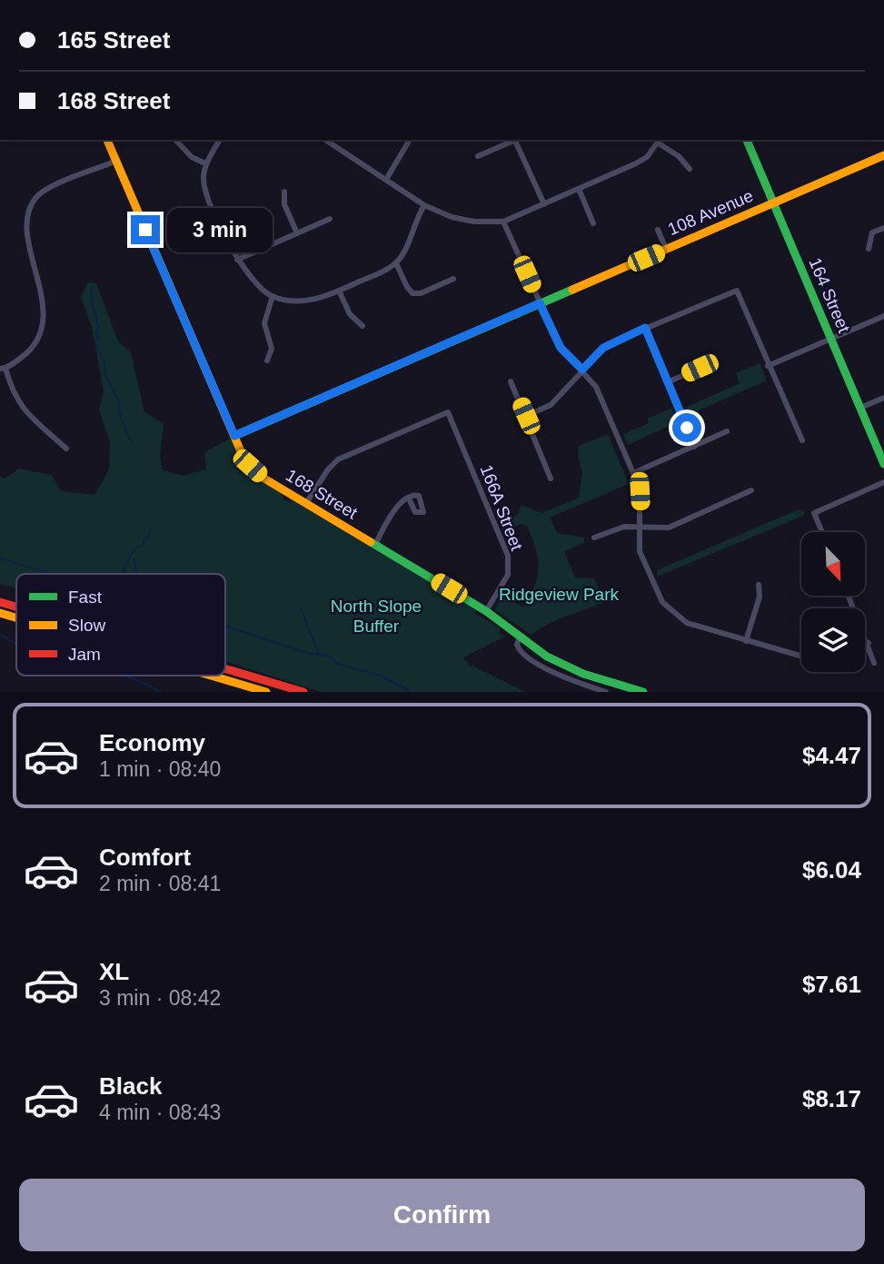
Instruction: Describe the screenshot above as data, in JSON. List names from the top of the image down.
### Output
{
  "streets": {
    "main road": ["108 Avenue", "164 Street", "168 Street"],
    "street": ["166A Street"]
  },
  "crossings": [
    ["108 Avenue", "164 Street"],
    ["108 Avenue", "168 Street"],
    ["168 Street", "166A Street"]
  ],
  "parks": ["Ridgeview Park", "North Slope Buffer"],
  "legend": ["Fast", "Slow", "Jam"],
  "north": "bottom right",
  "page": {
    "banner": ["165 Street", "168 Street"],
    "bubble": "3 min",
    "list": [
      {
        "name": "Economy",
        "note": "1 min · 08:40",
        "value": "$4.47"
      },
      {
        "name": "Comfort",
        "note": "2 min · 08:41",
        "value": "$6.04"
      },
      {
        "name": "XL",
        "note": "3 min · 08:42",
        "value": "$7.61"
      },
      {
        "name": "Black",
        "note": "4 min · 08:43",
        "value": "$8.17"
      }
    ],
    "buttons": "Confirm"
  }
}
